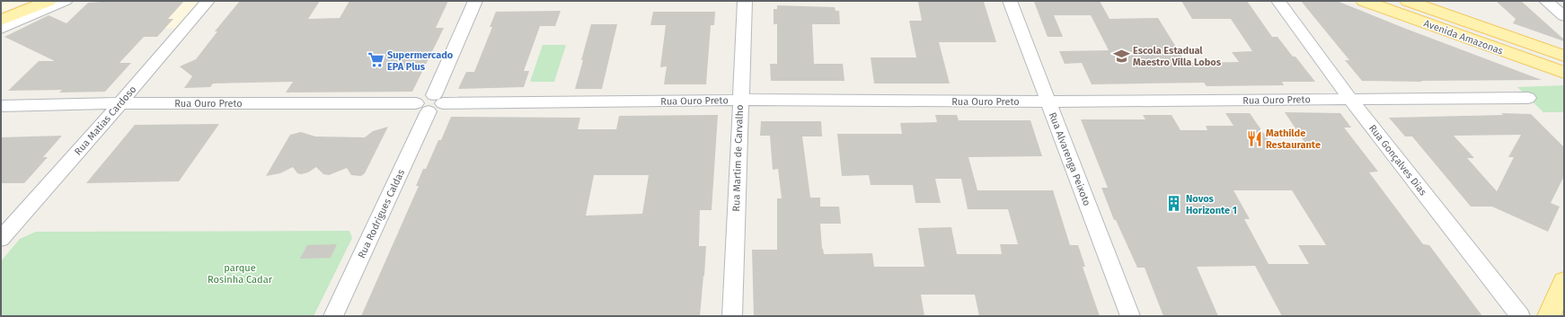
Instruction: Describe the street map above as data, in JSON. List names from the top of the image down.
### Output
{
  "streets": {
    "main road": ["Avenida Amazonas"],
    "street": [
      "Rua Ouro Preto",
      "Rua Matias Cardoso",
      "Rua Martim de Carvalho",
      "Rua Alvarenga Peixoto",
      "Rua Gonçalves Dias",
      "Rua Rodrigues Caldas"
    ]
  },
  "crossings": [
    ["Rua Ouro Preto", "Rua Matias Cardoso"],
    ["Rua Ouro Preto", "Rua Martim de Carvalho"],
    ["Rua Ouro Preto", "Rua Alvarenga Peixoto"],
    ["Rua Ouro Preto", "Rua Gonçalves Dias"],
    ["Rua Ouro Preto", "Rua Rodrigues Caldas"]
  ],
  "parks": ["parque Rosinha Cadar"],
  "places": {
    "school or university": ["Escola Estadual Maestro Villa Lobos"],
    "supermarket": ["Supermercado EPA Plus"],
    "restaurant": ["Mathilde Restaurante"],
    "building": ["Novos Horizonte 1"]
  }
}
